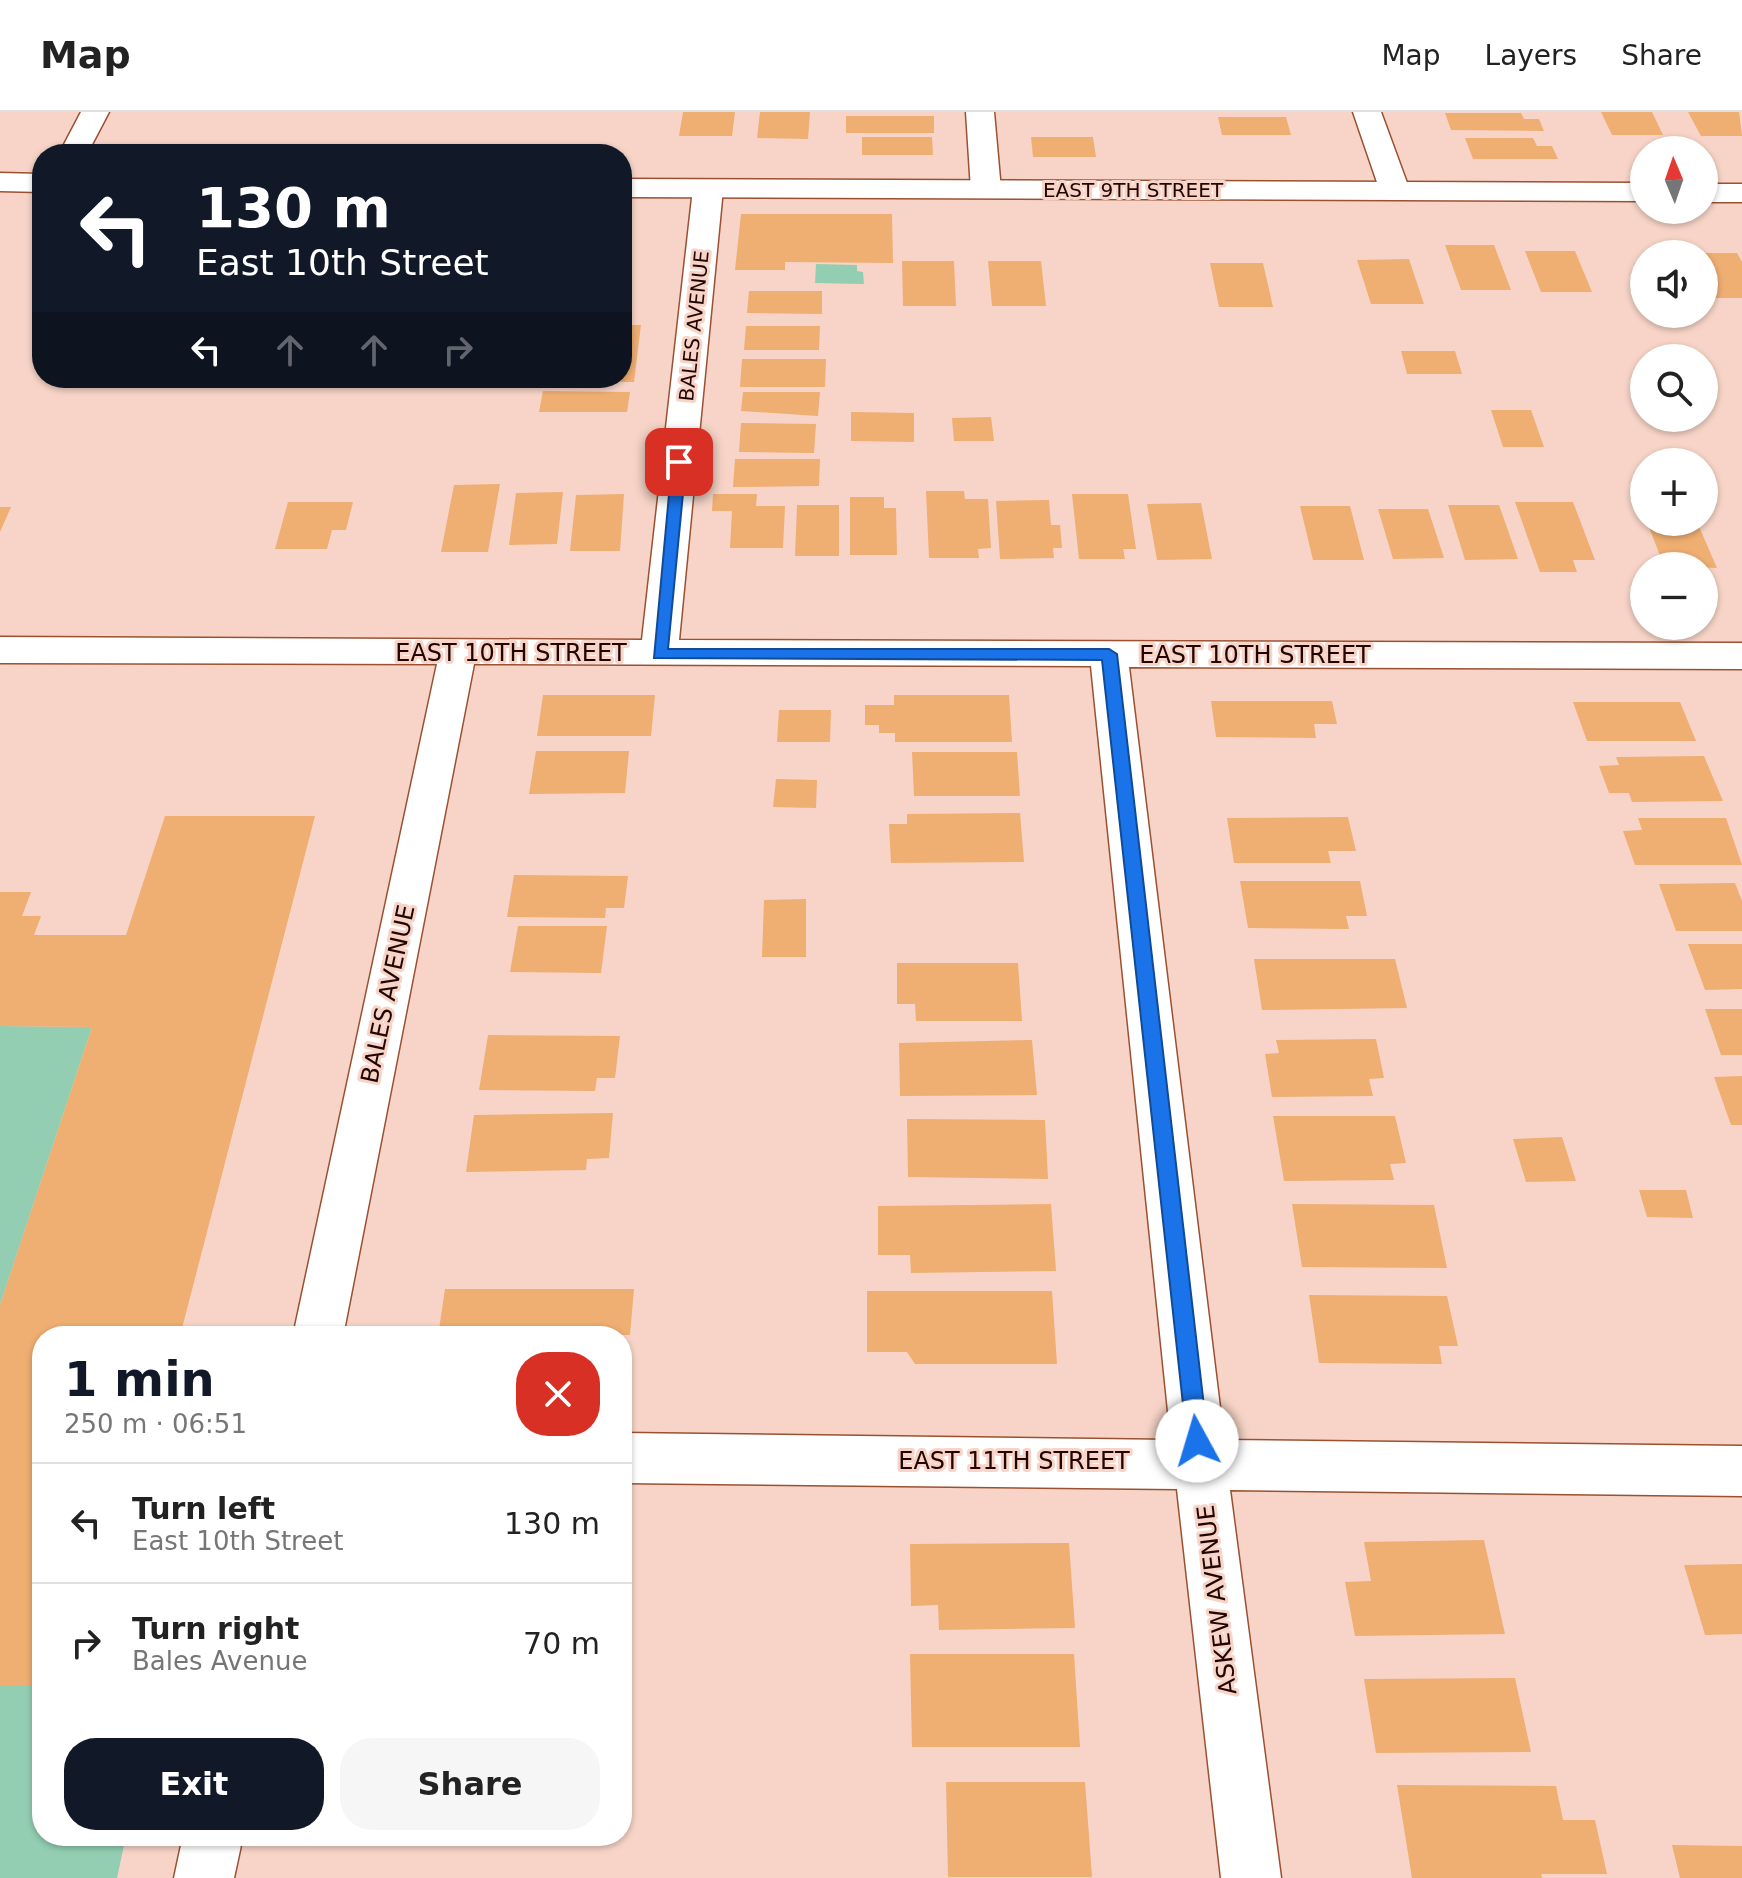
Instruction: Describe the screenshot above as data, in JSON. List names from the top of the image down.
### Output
{
  "streets": {
    "street": [
      "EAST 9TH STREET",
      "BALES AVENUE",
      "EAST 10TH STREET",
      "EAST 11TH STREET",
      "ASKEW AVENUE"
    ]
  },
  "crossings": [
    ["EAST 9TH STREET", "BALES AVENUE"],
    ["BALES AVENUE", "EAST 10TH STREET"],
    ["EAST 10TH STREET", "ASKEW AVENUE"],
    ["EAST 11TH STREET", "ASKEW AVENUE"]
  ],
  "north": "top",
  "page": {
    "header": "Map",
    "nav": ["Map", "Layers", "Share"],
    "map_buttons": ["+", "−"],
    "turn": ["130 m", "East 10th Street"],
    "heading": ["1 min", "250 m · 06:51"],
    "list": [
      {
        "name": "Turn left",
        "note": "East 10th Street",
        "value": "130 m"
      },
      {
        "name": "Turn right",
        "note": "Bales Avenue",
        "value": "70 m"
      }
    ],
    "buttons": ["Exit", "Share"]
  }
}
